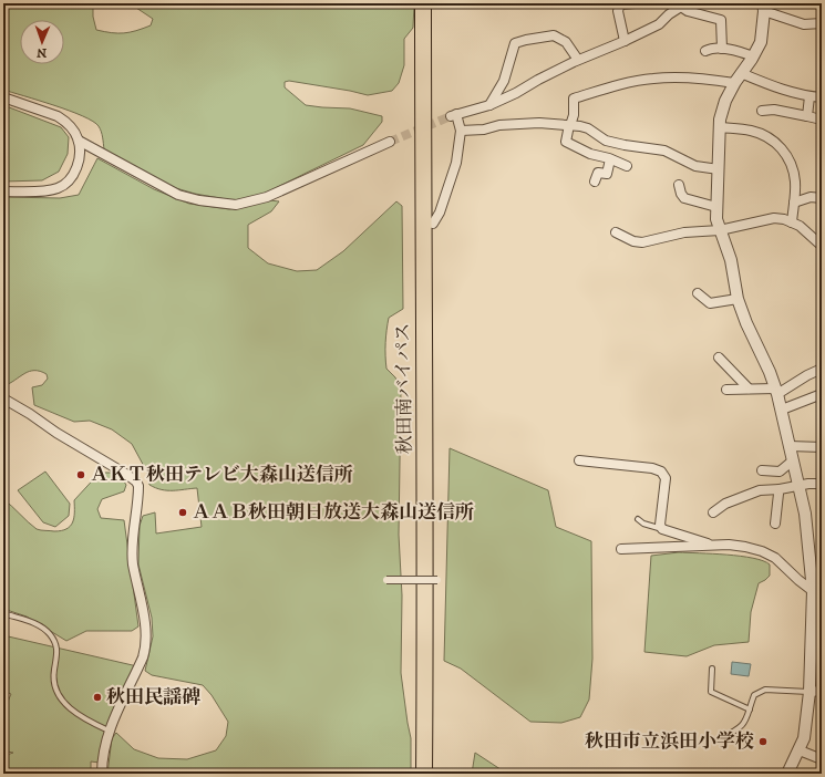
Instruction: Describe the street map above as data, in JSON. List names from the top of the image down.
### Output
{
  "streets": {
    "highway": ["秋田南バイパス"]
  },
  "places": [
    "ＡＫＴ秋田テレビ大森山送信所",
    "ＡＡＢ秋田朝日放送大森山送信所",
    "秋田民謡碑",
    "秋田市立浜田小学校"
  ],
  "north": "bottom"
}
